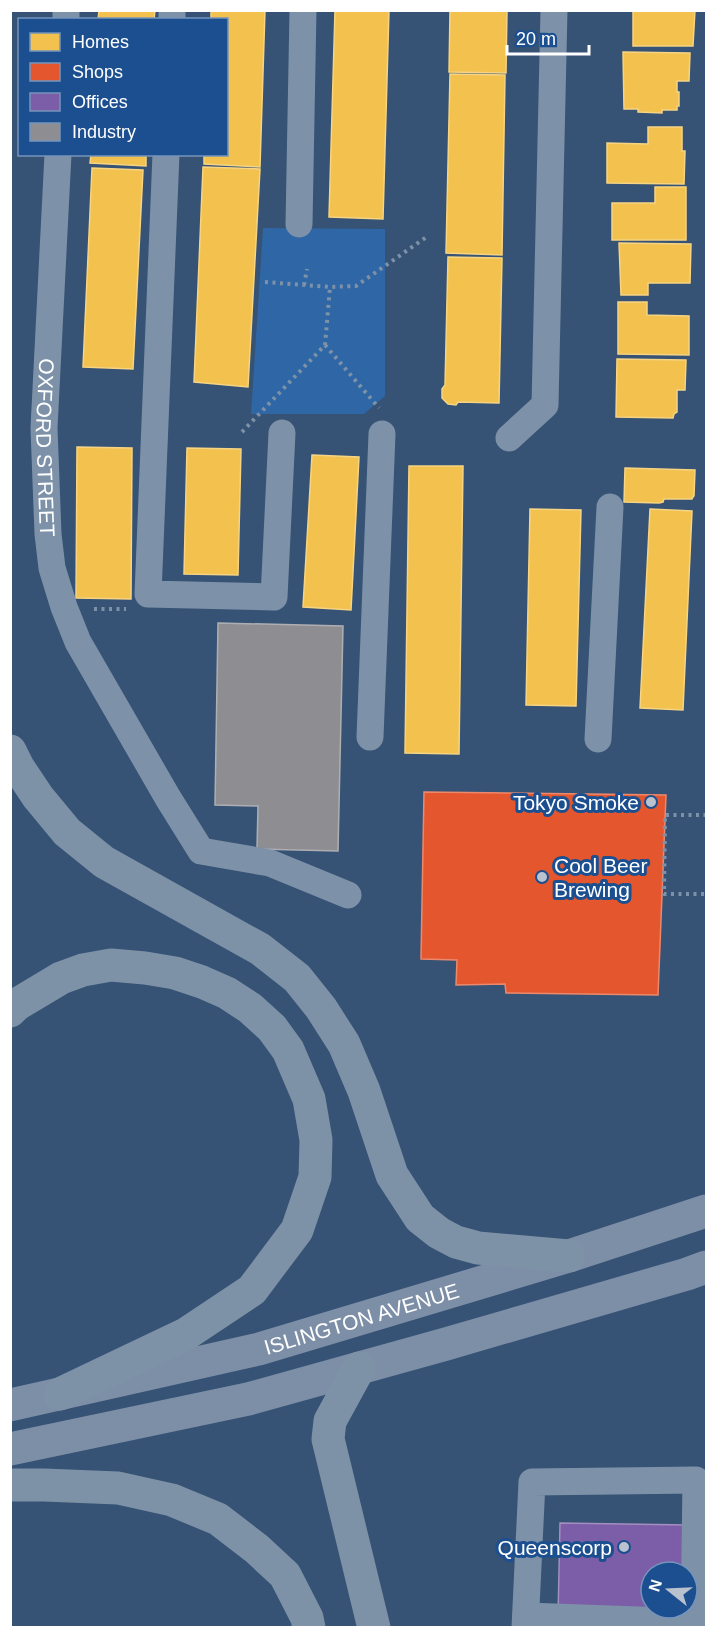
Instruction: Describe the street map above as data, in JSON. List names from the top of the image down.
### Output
{
  "streets": {
    "main road": ["ISLINGTON AVENUE"],
    "street": ["OXFORD STREET"]
  },
  "places": ["Tokyo Smoke", "Cool Beer Brewing", "Queenscorp"],
  "legend": [
    "Homes",
    "Shops",
    "Offices",
    "Industry"
  ],
  "scale_bar": "20 m",
  "north": "left"
}
